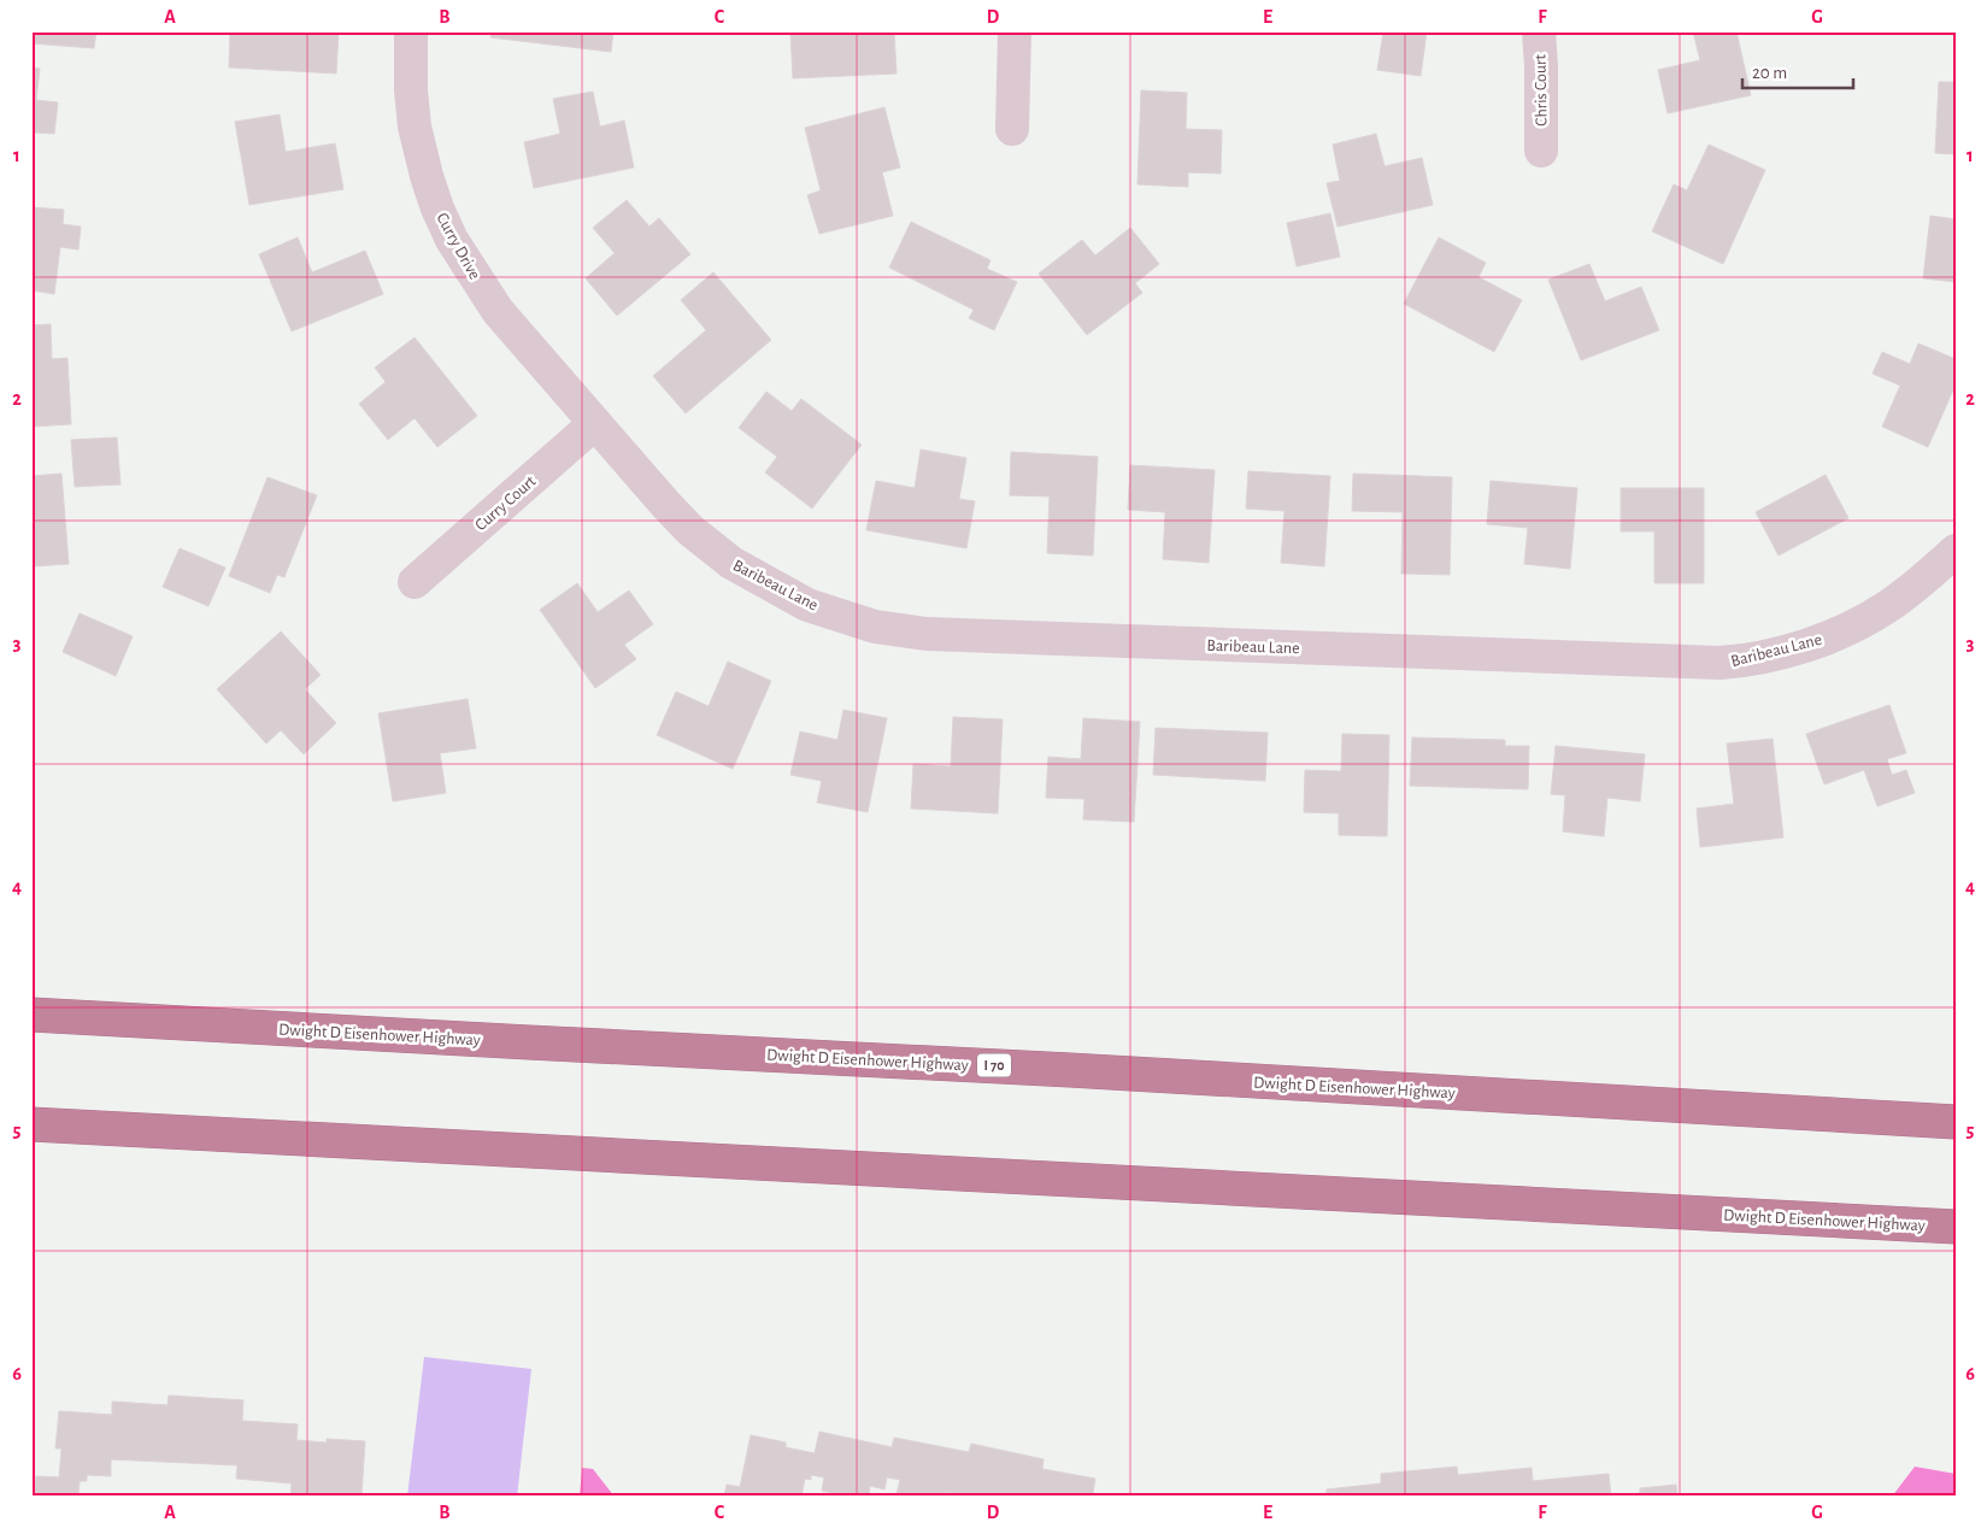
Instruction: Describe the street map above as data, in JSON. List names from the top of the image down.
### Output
{
  "streets": {
    "highway": ["Dwight D Eisenhower Highway", "I 70"],
    "street": [
      "Chris Court",
      "Curry Drive",
      "Curry Court",
      "Baribeau Lane"
    ]
  },
  "crossings": [
    ["Curry Drive", "Curry Court"],
    ["Curry Drive", "Baribeau Lane"],
    ["Curry Court", "Baribeau Lane"]
  ],
  "scale_bar": "20 m",
  "grid": {
    "columns": [
      "A",
      "B",
      "C",
      "D",
      "E",
      "F",
      "G"
    ],
    "rows": [
      "1",
      "2",
      "3",
      "4",
      "5",
      "6"
    ]
  }
}
